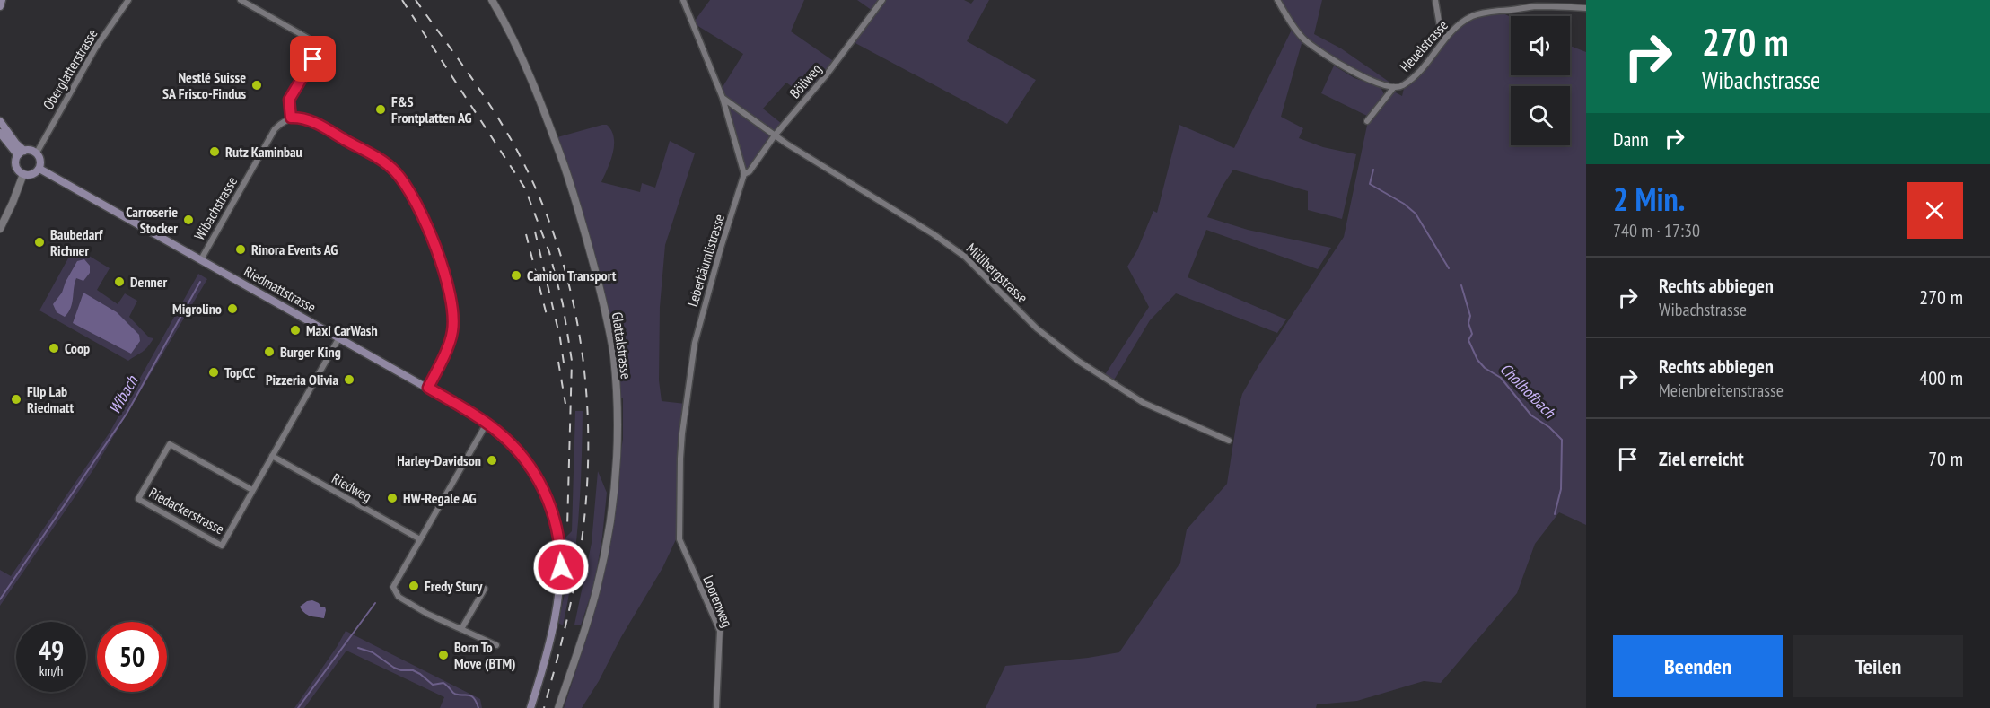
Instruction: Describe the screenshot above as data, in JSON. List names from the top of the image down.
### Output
{
  "streets": {
    "main road": ["Riedmattstrasse"],
    "street": [
      "Heuelstrasse",
      "Oberglatterstrasse",
      "Böliweg",
      "Wibachstrasse",
      "Leberbäumlistrasse",
      "Mülibergstrasse",
      "Glattalstrasse",
      "Riedweg",
      "Riedackerstrasse",
      "Loorenweg"
    ]
  },
  "crossings": [
    ["Oberglatterstrasse", "Riedmattstrasse"],
    ["Böliweg", "Leberbäumlistrasse"],
    ["Böliweg", "Mülibergstrasse"],
    ["Wibachstrasse", "Riedmattstrasse"],
    ["Leberbäumlistrasse", "Loorenweg"],
    ["Riedmattstrasse", "Riedackerstrasse"],
    ["Riedweg", "Riedackerstrasse"]
  ],
  "water": ["Cholhofbach", "Wibach"],
  "places": [
    "Nestlé Suisse SA Frisco-Findus",
    "F&S Frontplatten AG",
    "Rutz Kaminbau",
    "Carroserie Stocker",
    "Baubedarf Richner",
    "Rinora Events AG",
    "Camion Transport",
    "Denner",
    "Migrolino",
    "Maxi CarWash",
    "Coop",
    "Burger King",
    "TopCC",
    "Pizzeria Olivia",
    "Flip Lab Riedmatt",
    "Harley-Davidson",
    "HW-Regale AG",
    "Fredy Stury",
    "Born To Move (BTM)"
  ],
  "page": {
    "turn": ["270 m", "Wibachstrasse"],
    "then": "Dann",
    "heading": ["2 Min.", "740 m · 17:30"],
    "list": [
      {
        "name": "Rechts abbiegen",
        "note": "Wibachstrasse",
        "value": "270 m"
      },
      {
        "name": "Rechts abbiegen",
        "note": "Meienbreitenstrasse",
        "value": "400 m"
      },
      {
        "name": "Ziel erreicht",
        "value": "70 m"
      }
    ],
    "speed": "49 km/h",
    "limit": "50",
    "buttons": ["Beenden", "Teilen"]
  }
}
